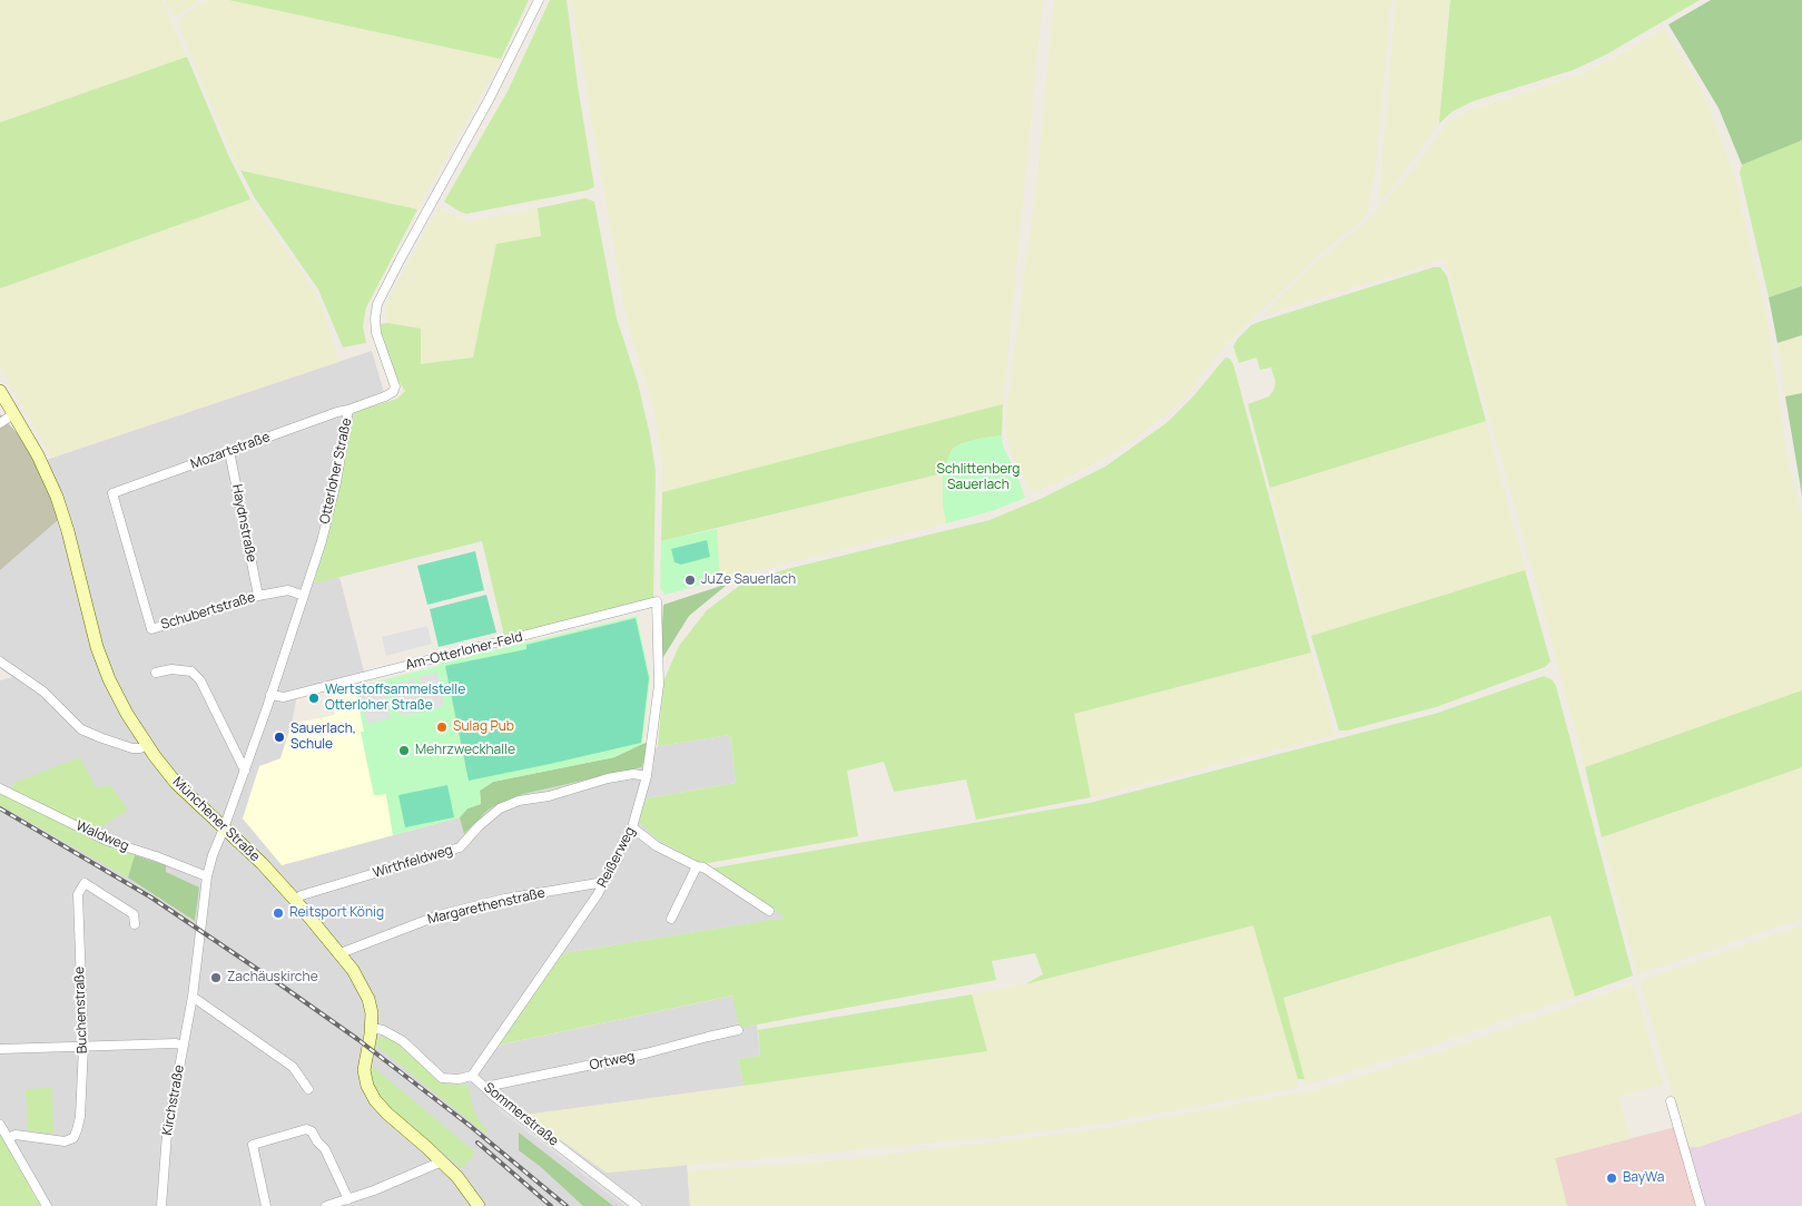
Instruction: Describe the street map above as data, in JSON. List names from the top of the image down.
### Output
{
  "streets": {
    "main road": ["Münchener Straße"],
    "street": [
      "Mozartstraße",
      "Otterloher Straße",
      "Haydnstraße",
      "Schubertstraße",
      "Am-Otterloher-Feld",
      "Waldweg",
      "Reißerweg",
      "Wirthfeldweg",
      "Margarethenstraße",
      "Buchenstraße",
      "Ortweg",
      "Kirchstraße",
      "Sommerstraße"
    ]
  },
  "crossings": [
    ["Mozartstraße", "Otterloher Straße"],
    ["Mozartstraße", "Haydnstraße"],
    ["Mozartstraße", "Schubertstraße"],
    ["Otterloher Straße", "Schubertstraße"],
    ["Otterloher Straße", "Am-Otterloher-Feld"],
    ["Otterloher Straße", "Münchener Straße"],
    ["Otterloher Straße", "Kirchstraße"],
    ["Haydnstraße", "Schubertstraße"],
    ["Am-Otterloher-Feld", "Reißerweg"],
    ["Münchener Straße", "Wirthfeldweg"],
    ["Münchener Straße", "Margarethenstraße"],
    ["Münchener Straße", "Kirchstraße"],
    ["Münchener Straße", "Sommerstraße"],
    ["Waldweg", "Kirchstraße"],
    ["Reißerweg", "Wirthfeldweg"],
    ["Reißerweg", "Margarethenstraße"],
    ["Reißerweg", "Sommerstraße"],
    ["Ortweg", "Sommerstraße"]
  ],
  "parks": ["Schlittenberg Sauerlach"],
  "places": [
    "JuZe Sauerlach",
    "Wertstoffsammelstelle Otterloher Straße",
    "Sulag Pub",
    "Sauerlach, Schule",
    "Mehrzweckhalle",
    "Reitsport König",
    "Zachäuskirche",
    "BayWa"
  ]
}
